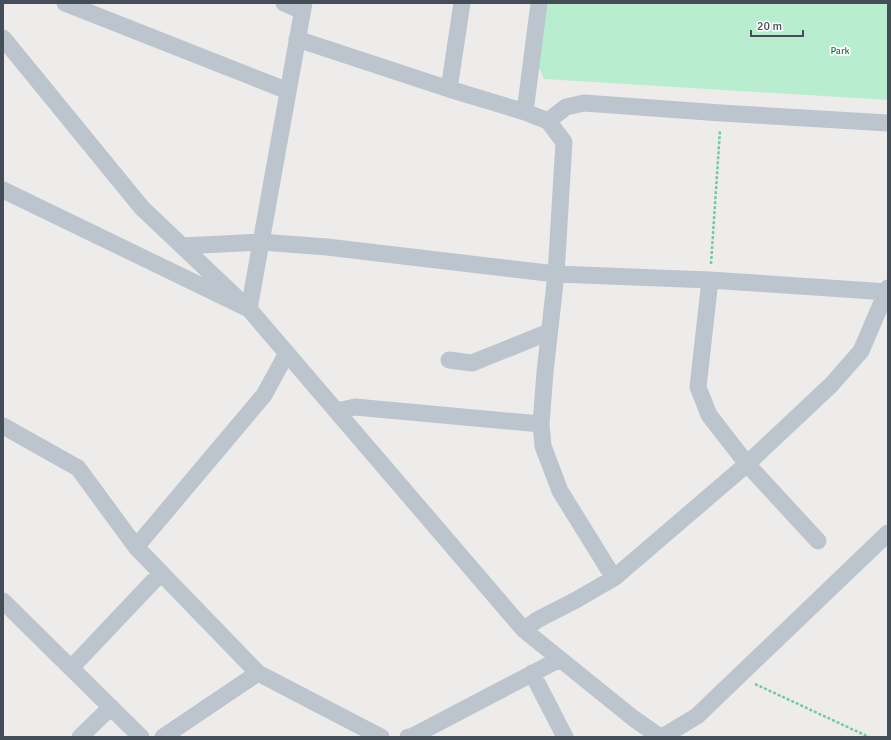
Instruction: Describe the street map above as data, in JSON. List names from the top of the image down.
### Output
{
  "parks": ["Park"],
  "scale_bar": "20 m"
}
